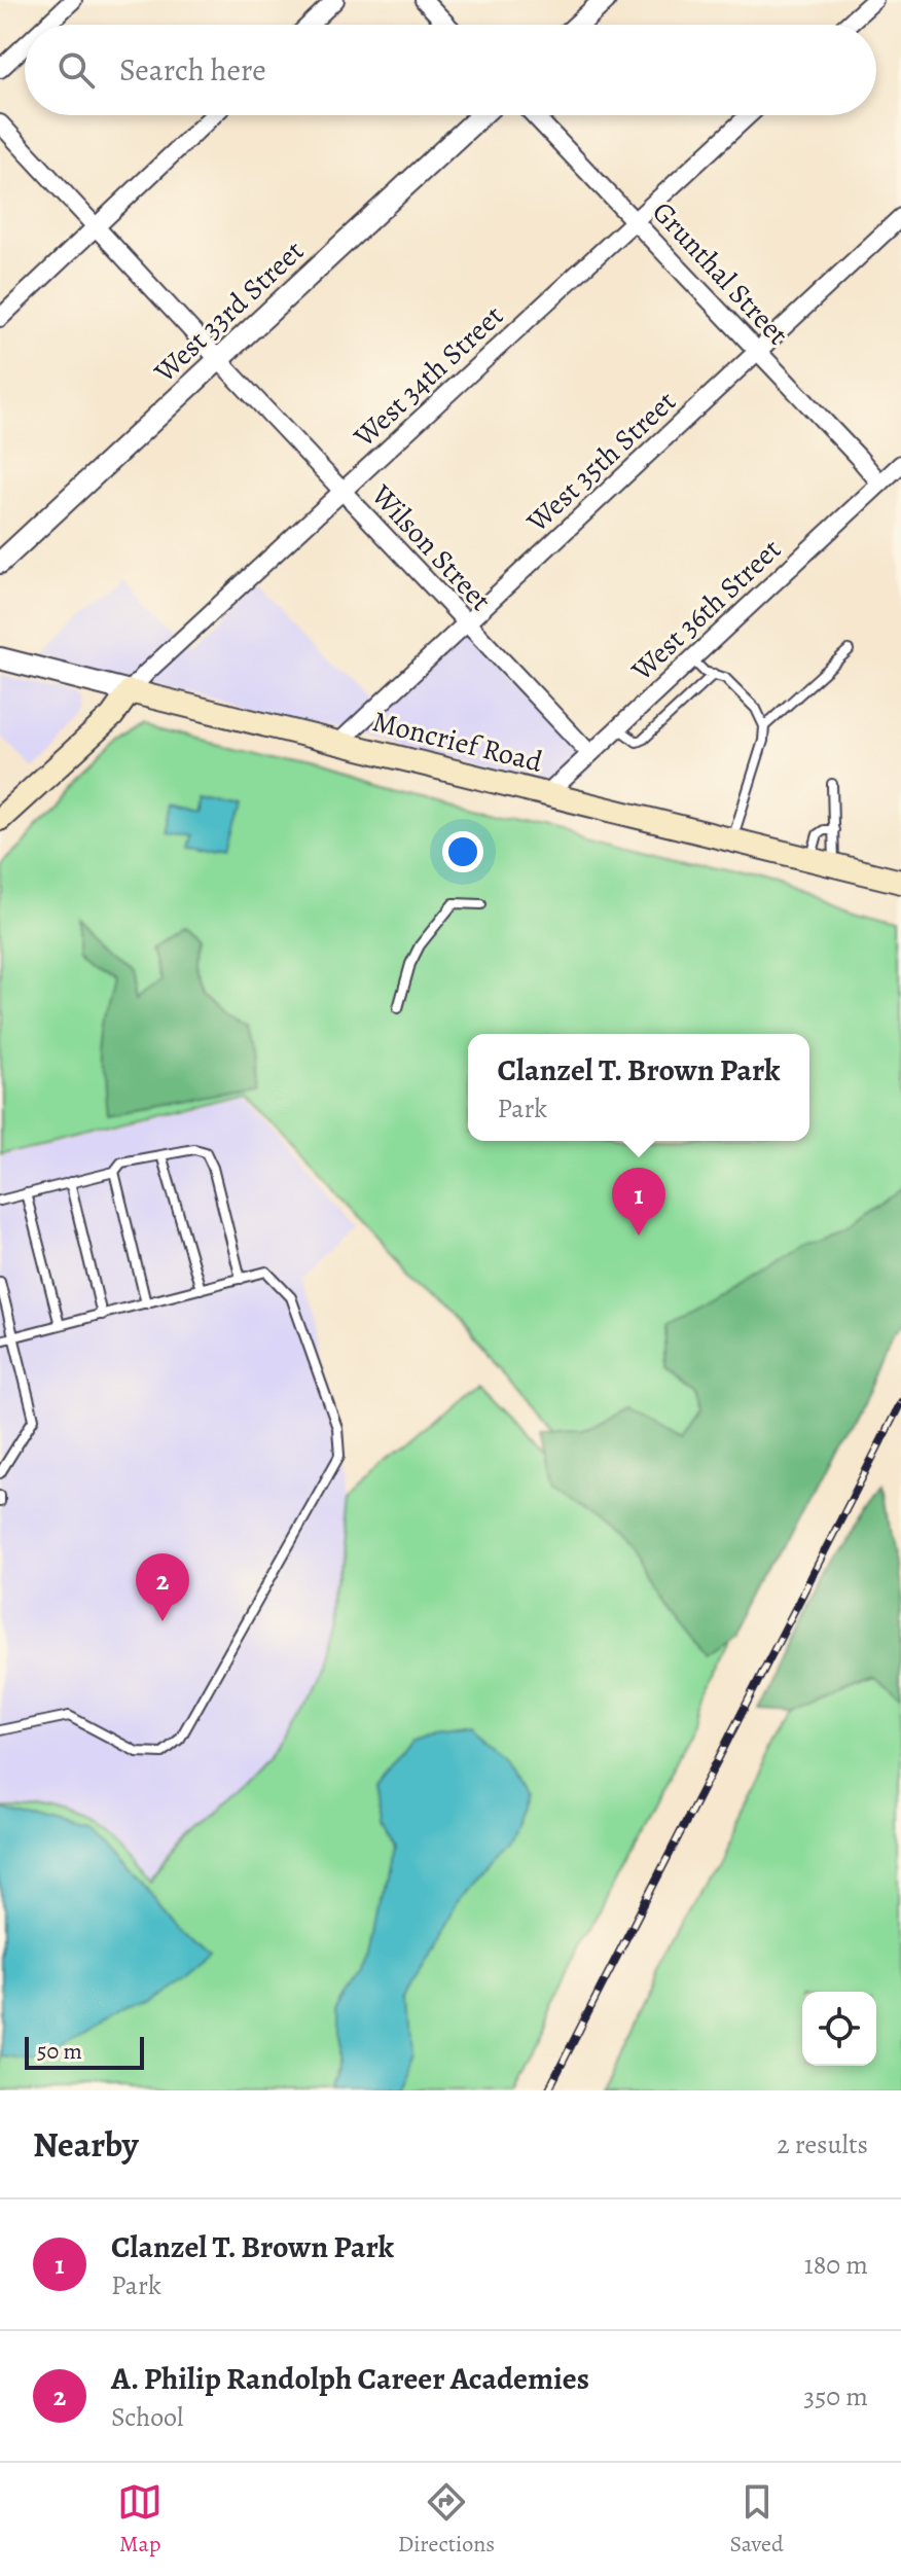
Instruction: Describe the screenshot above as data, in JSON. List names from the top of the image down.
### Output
{
  "streets": {
    "main road": ["Moncrief Road"],
    "street": [
      "Grunthal Street",
      "West 33rd Street",
      "West 34th Street",
      "West 35th Street",
      "Wilson Street",
      "West 36th Street"
    ]
  },
  "crossings": [
    ["Grunthal Street", "West 34th Street"],
    ["Grunthal Street", "West 35th Street"],
    ["Grunthal Street", "West 36th Street"],
    ["West 33rd Street", "Wilson Street"],
    ["West 34th Street", "Wilson Street"],
    ["West 34th Street", "Moncrief Road"],
    ["West 35th Street", "Wilson Street"],
    ["West 35th Street", "Moncrief Road"],
    ["Wilson Street", "West 36th Street"],
    ["West 36th Street", "Moncrief Road"]
  ],
  "scale_bar": "50 m",
  "page": {
    "search": "Search here",
    "popup": ["Clanzel T. Brown Park", "Park"],
    "pins": ["1", "2"],
    "scale": "50 m",
    "heading": ["Nearby", "2 results"],
    "list": [
      {
        "mark": "1",
        "name": "Clanzel T. Brown Park",
        "note": "Park",
        "value": "180 m"
      },
      {
        "mark": "2",
        "name": "A. Philip Randolph Career Academies",
        "note": "School",
        "value": "350 m"
      }
    ],
    "nav": ["Map", "Directions", "Saved"]
  }
}
